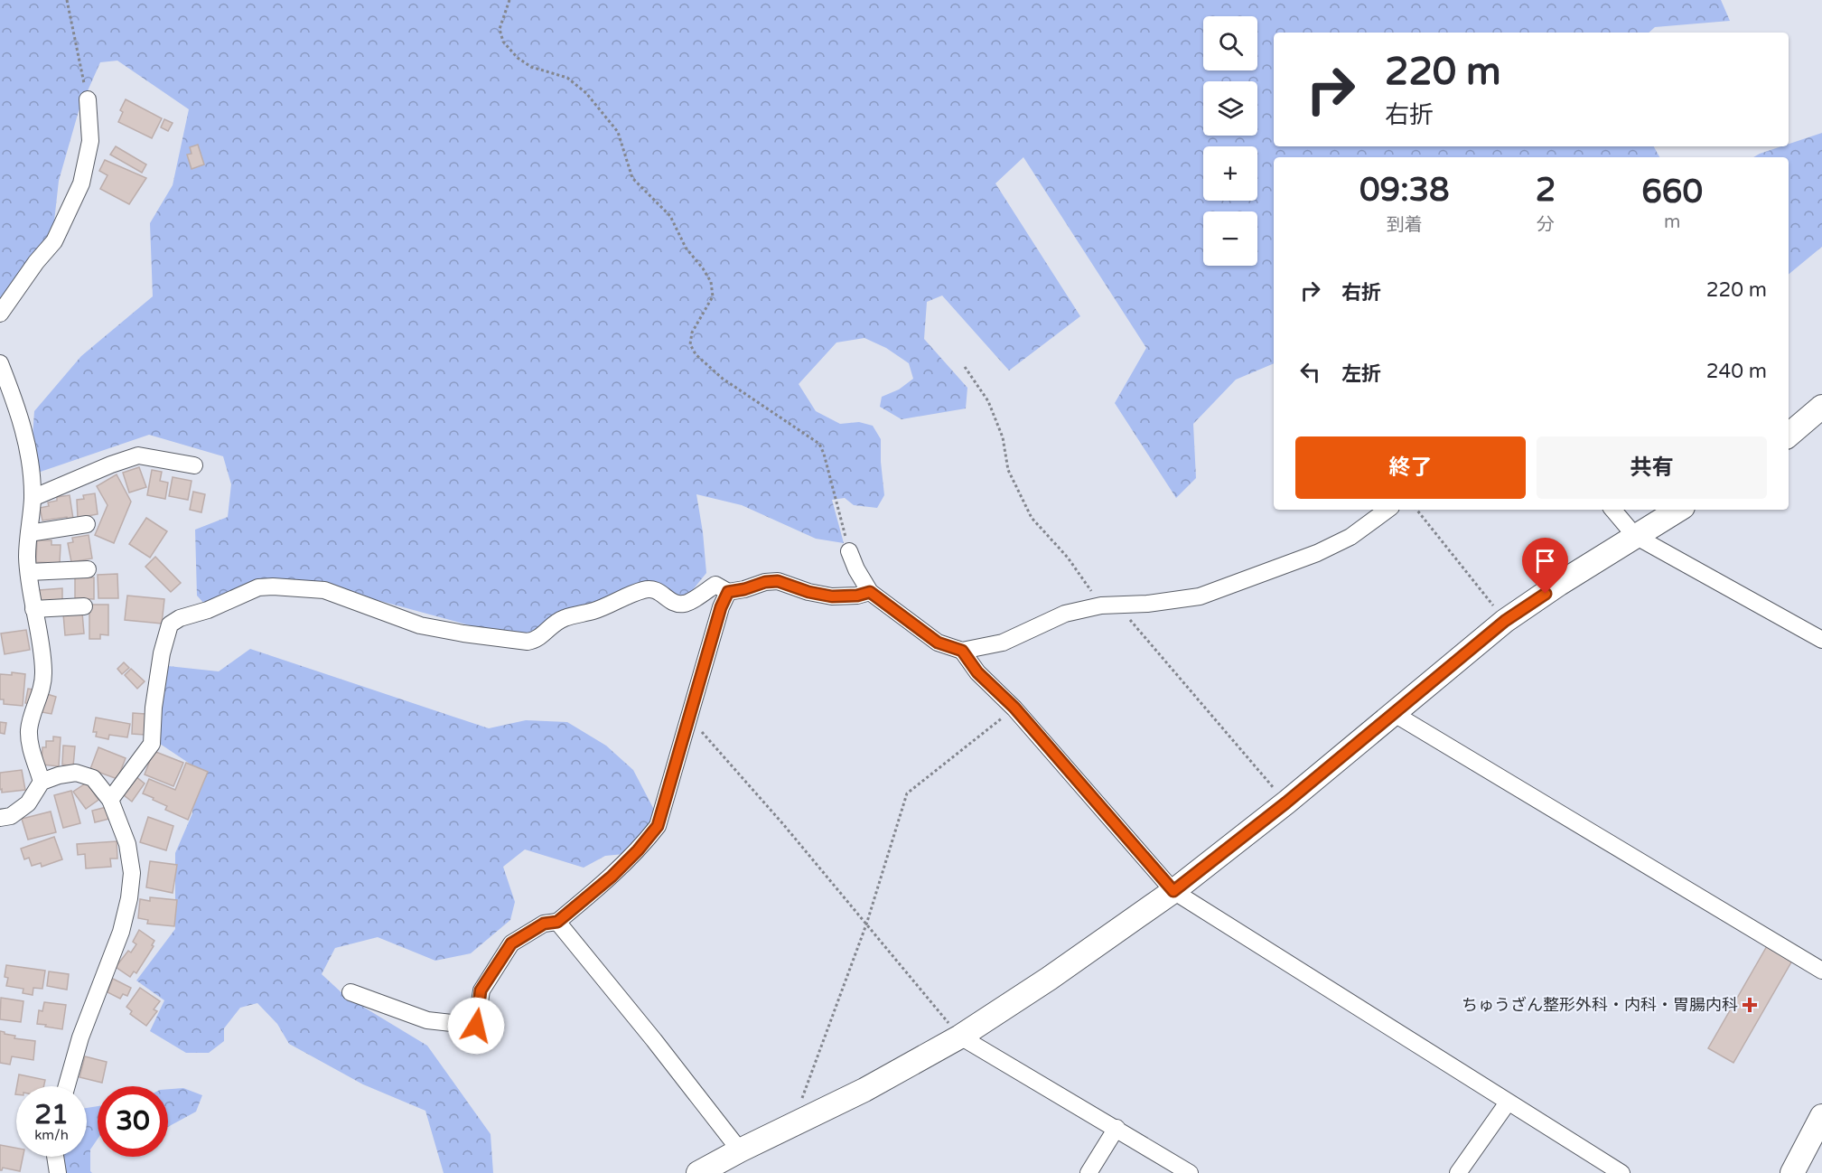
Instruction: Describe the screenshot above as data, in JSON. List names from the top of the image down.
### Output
{
  "places": {
    "health": ["ちゅうざん整形外科・内科・胃腸内科"]
  },
  "page": {
    "map_buttons": ["+", "−"],
    "turn": ["220 m", "右折"],
    "eta": [
      "09:38",
      "到着",
      "2",
      "分",
      "660",
      "m"
    ],
    "list": [
      {
        "name": "右折",
        "value": "220 m"
      },
      {
        "name": "左折",
        "value": "240 m"
      }
    ],
    "buttons": ["終了", "共有"],
    "speed": "21 km/h",
    "limit": "30"
  }
}
